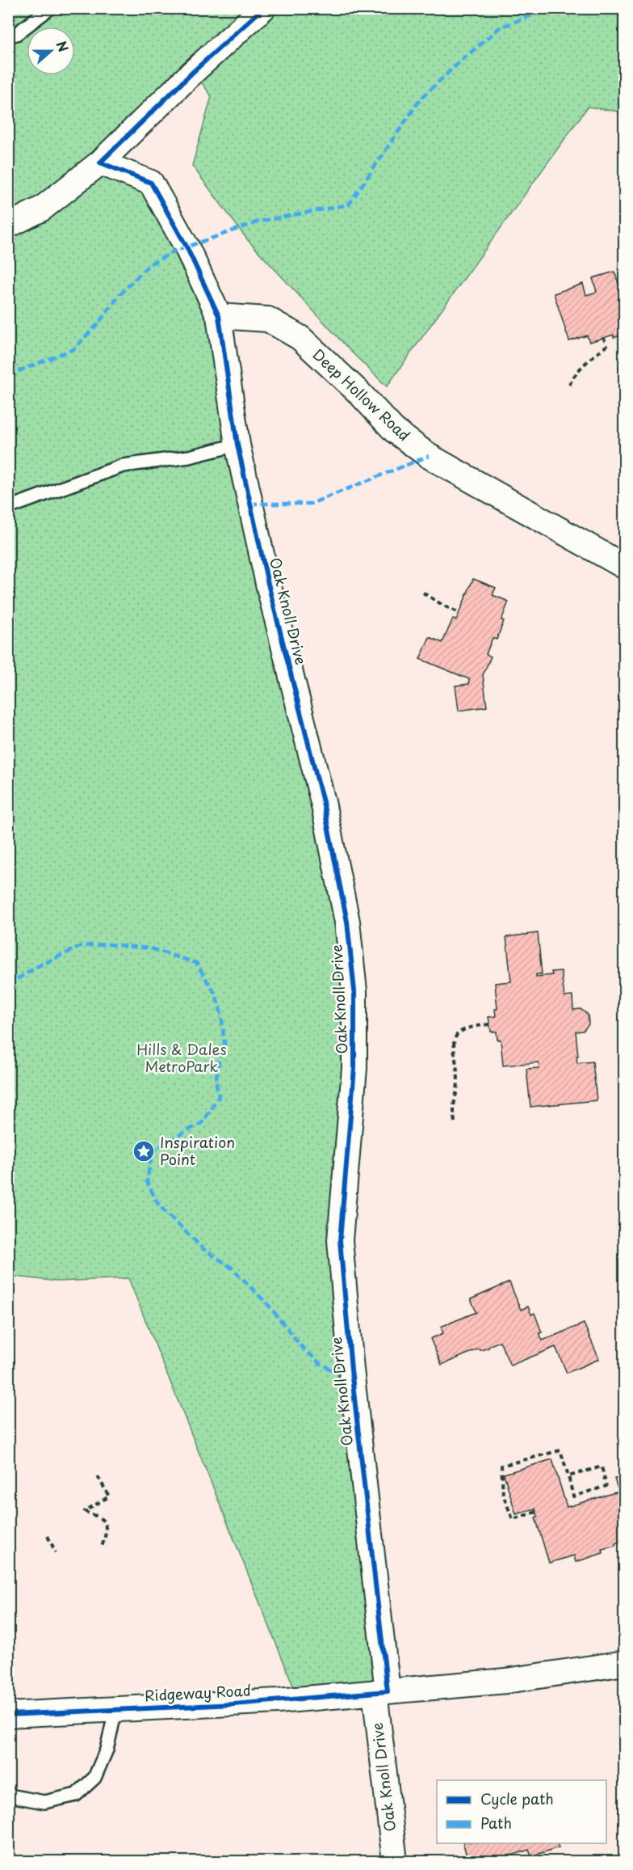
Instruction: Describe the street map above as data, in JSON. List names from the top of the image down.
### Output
{
  "streets": {
    "street": ["Deep Hollow Road", "Oak Knoll Drive", "Ridgeway Road"]
  },
  "crossings": [
    ["Deep Hollow Road", "Oak Knoll Drive"],
    ["Oak Knoll Drive", "Ridgeway Road"]
  ],
  "parks": ["Hills & Dales MetroPark"],
  "places": {
    "place": ["Inspiration Point"]
  },
  "legend": ["Cycle path", "Path"],
  "north": "right"
}
